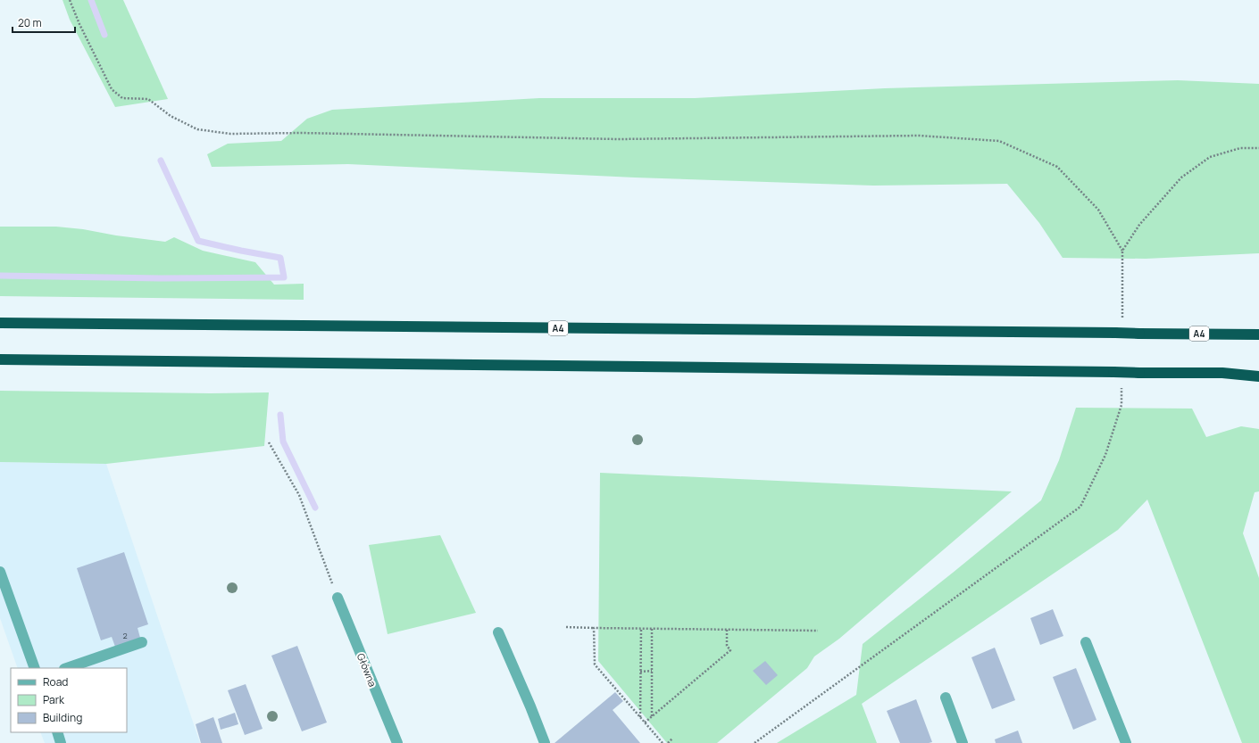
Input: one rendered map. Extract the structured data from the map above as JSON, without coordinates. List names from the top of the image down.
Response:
{
  "streets": {
    "highway": ["A4"],
    "street": ["Główna"]
  },
  "house_numbers": ["2"],
  "legend": ["Road", "Park", "Building"],
  "scale_bar": "20 m"
}
